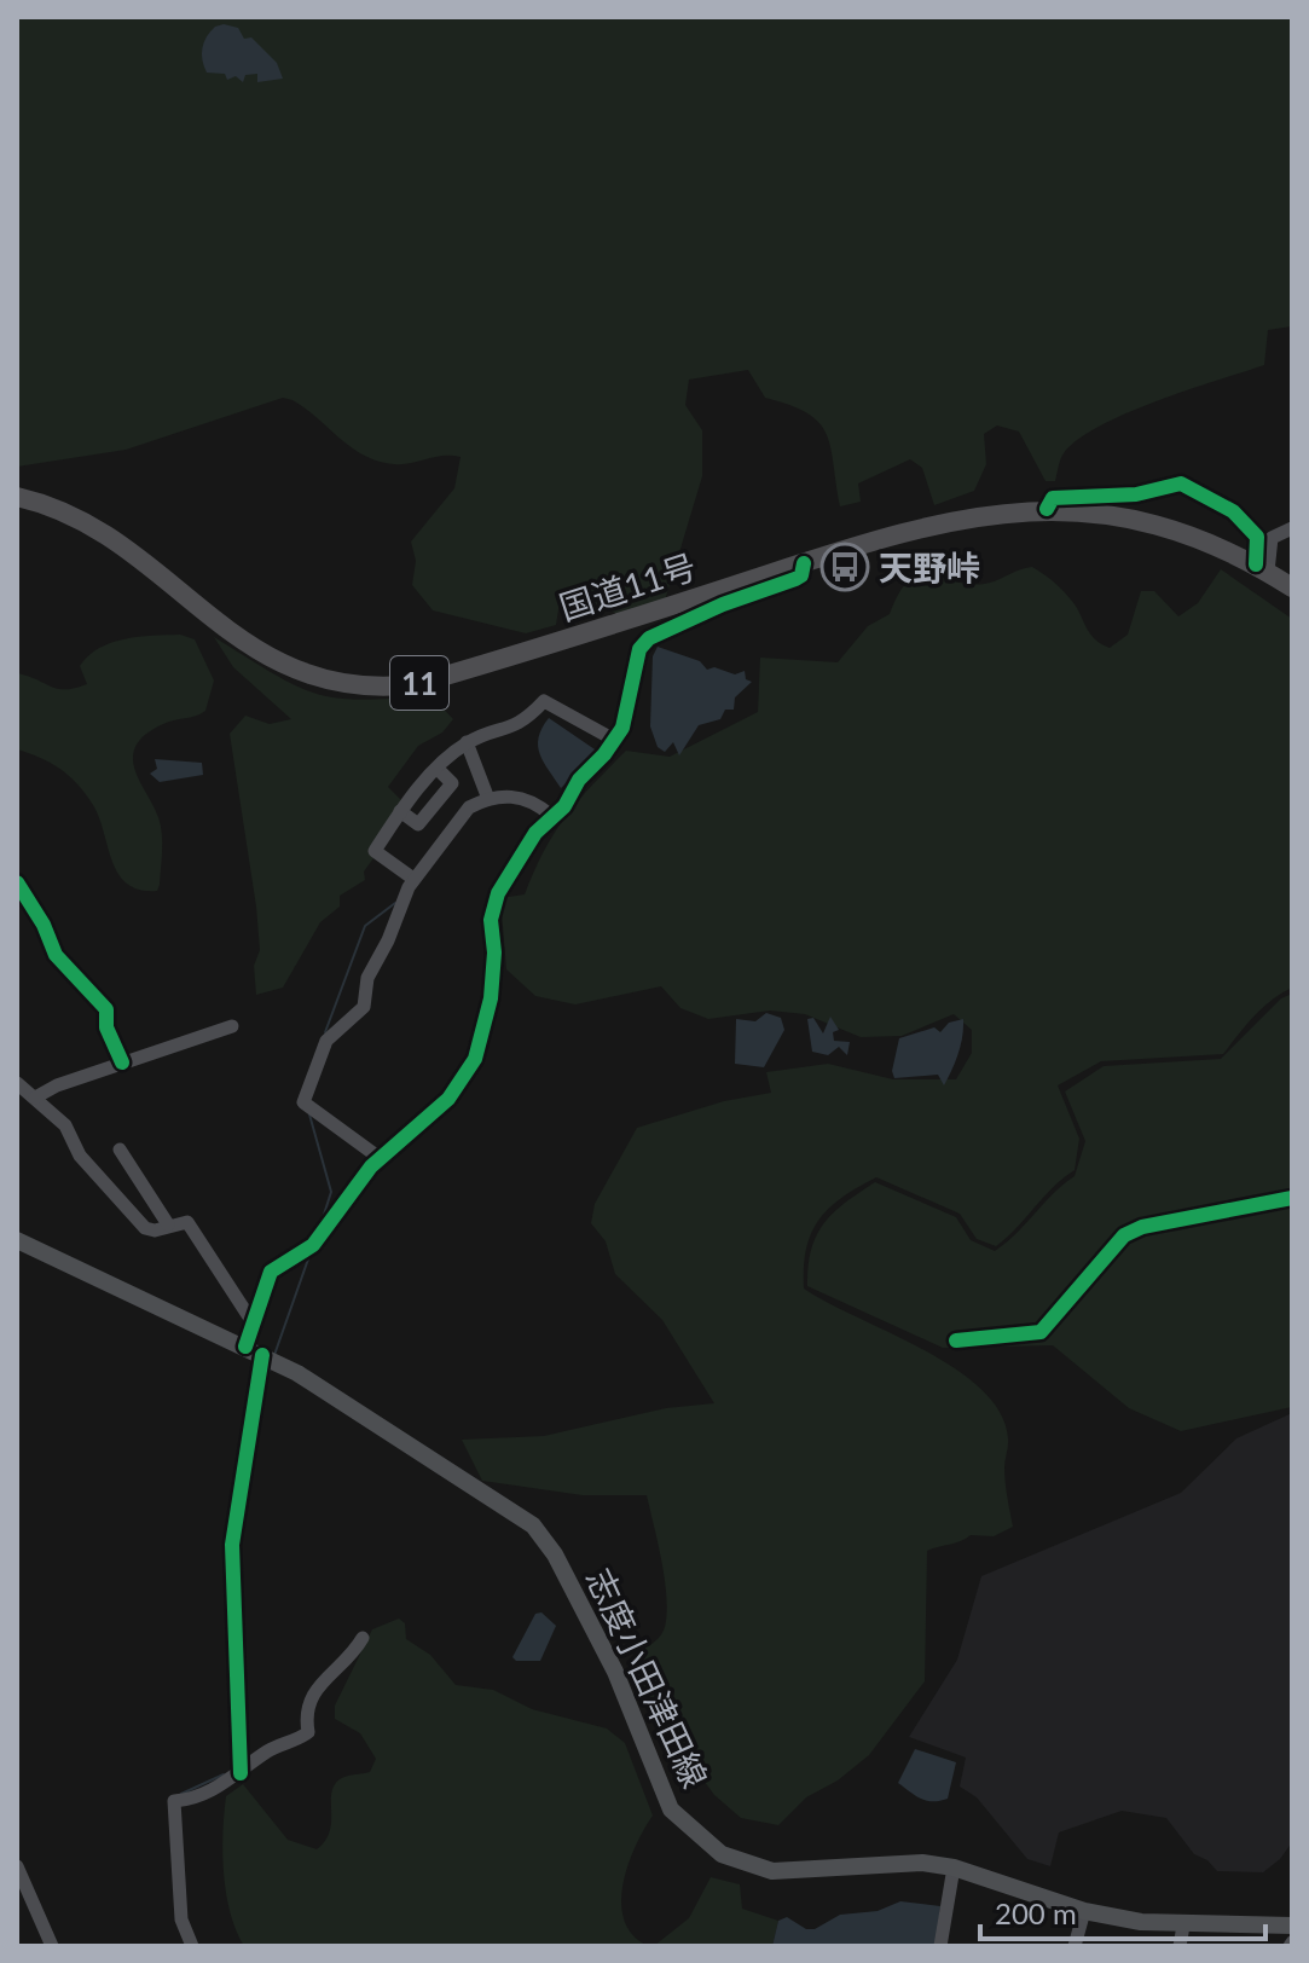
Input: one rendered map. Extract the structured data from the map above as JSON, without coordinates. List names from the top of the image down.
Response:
{
  "streets": {
    "highway": ["国道11号", "11"],
    "main road": ["志度小田津田線"]
  },
  "places": {
    "bus stop": ["天野峠"]
  },
  "scale_bar": "200 m"
}
